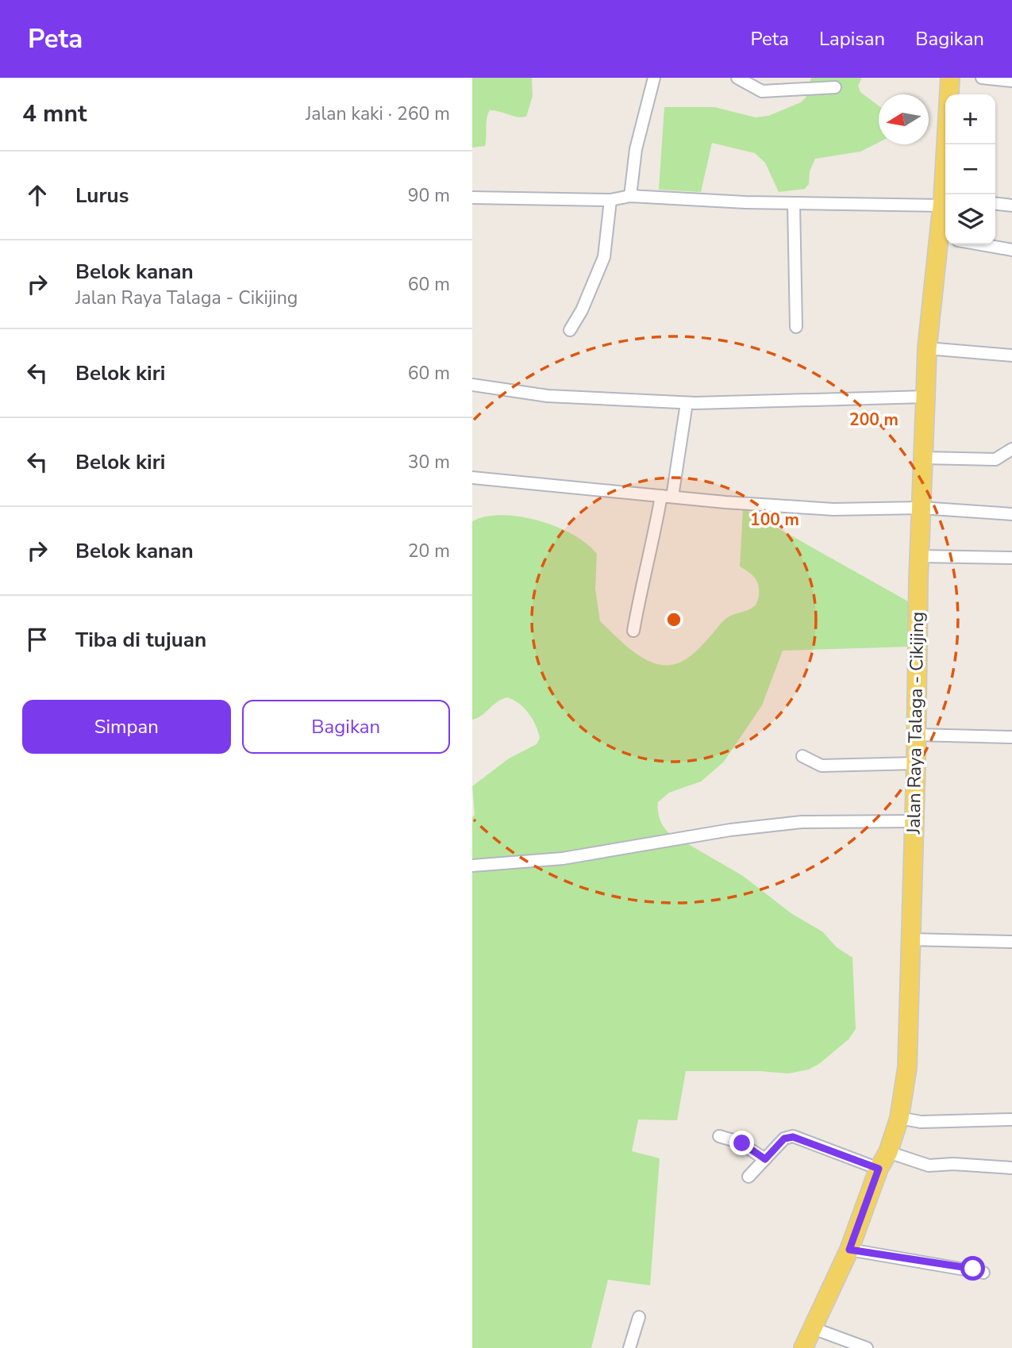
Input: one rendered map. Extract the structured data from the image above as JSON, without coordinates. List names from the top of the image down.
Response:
{
  "streets": {
    "main road": ["Jalan Raya Talaga - Cikijing"]
  },
  "north": "left",
  "page": {
    "header": "Peta",
    "nav": ["Peta", "Lapisan", "Bagikan"],
    "heading": ["4 mnt", "Jalan kaki · 260 m"],
    "map_buttons": ["+", "−"],
    "list": [
      ["Lurus", "90 m"],
      ["Belok kanan", "Jalan Raya Talaga - Cikijing", "60 m"],
      ["Belok kiri", "60 m"],
      ["Belok kiri", "30 m"],
      ["Belok kanan", "20 m"],
      "Tiba di tujuan"
    ],
    "buttons": ["Simpan", "Bagikan"]
  },
  "rings": ["200 m", "100 m"]
}
